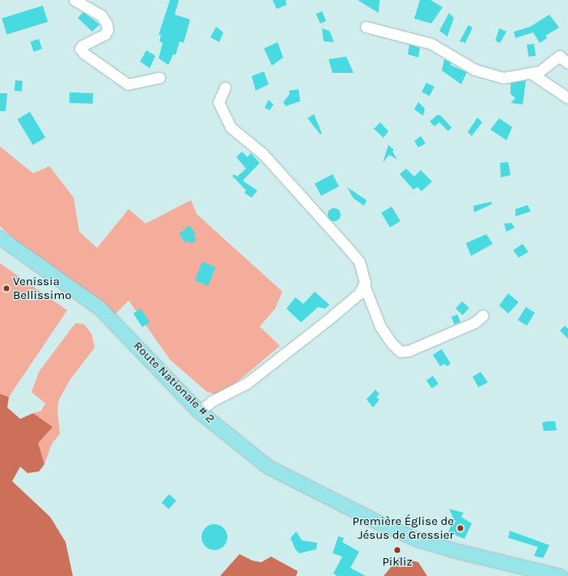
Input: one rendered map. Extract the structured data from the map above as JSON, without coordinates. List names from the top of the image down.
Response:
{
  "streets": {
    "main road": ["Route Nationale # 2"]
  },
  "places": ["Venissia Bellissimo", "Première Église de Jésus de Gressier", "Pikliz"]
}
